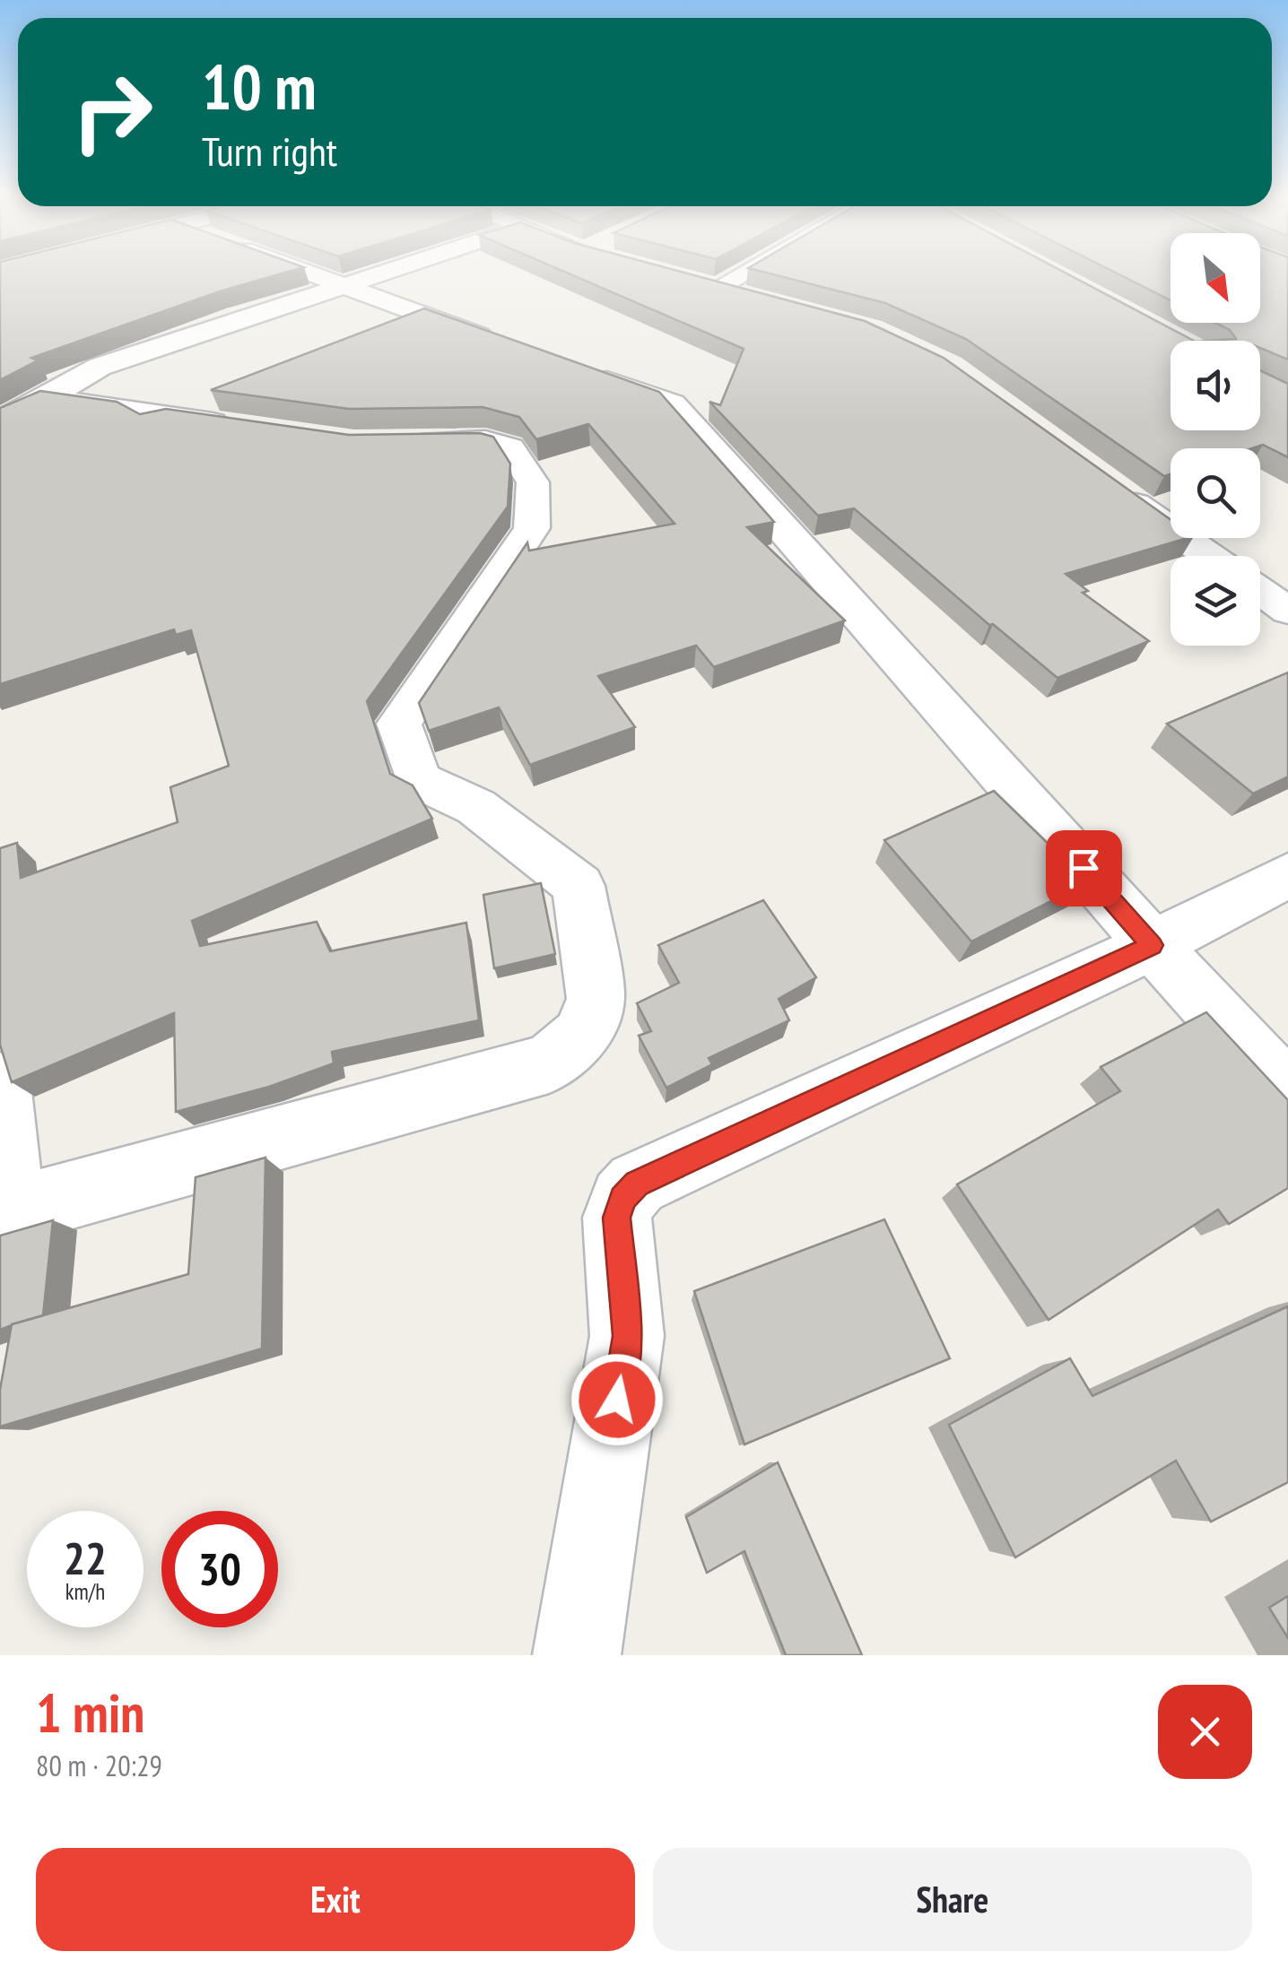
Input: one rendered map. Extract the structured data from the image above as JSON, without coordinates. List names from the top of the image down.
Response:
{
  "north": "bottom right",
  "page": {
    "turn": ["10 m", "Turn right"],
    "speed": "22 km/h",
    "limit": "30",
    "heading": ["1 min", "80 m · 20:29"],
    "buttons": ["Exit", "Share"]
  }
}
